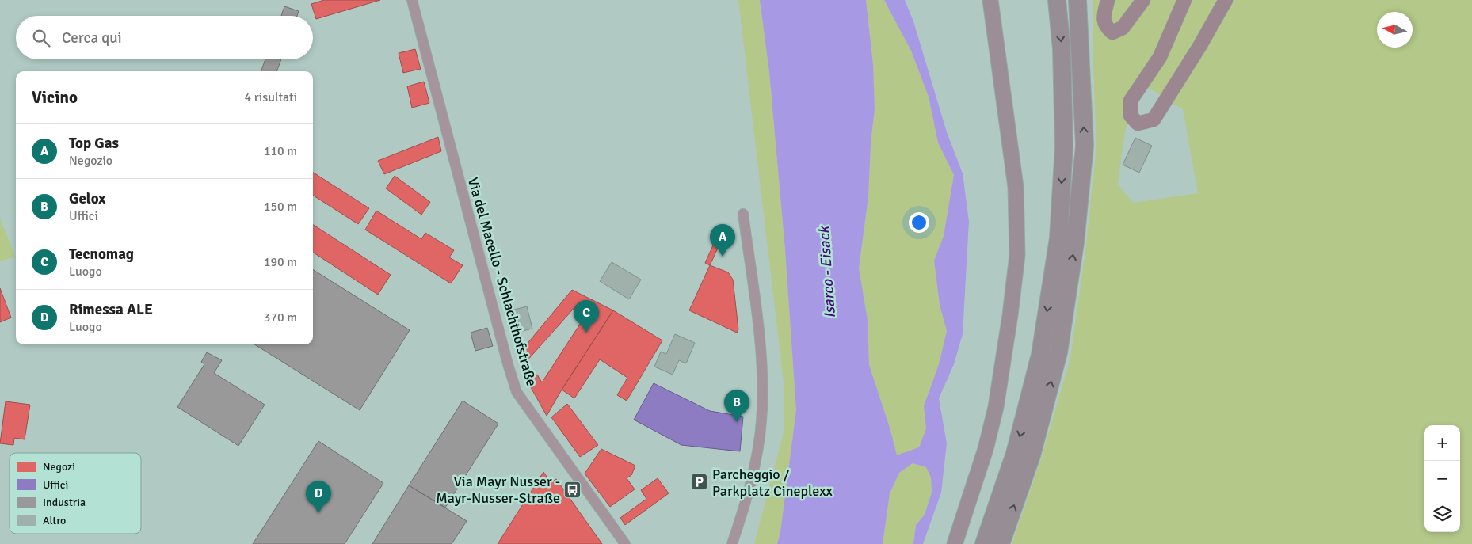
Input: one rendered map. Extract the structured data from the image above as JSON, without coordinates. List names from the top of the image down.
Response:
{
  "streets": {
    "street": ["Via del Macello - Schlachthofstraße"]
  },
  "water": ["Isarco - Eisack"],
  "places": {
    "parking": ["Parcheggio / Parkplatz Cineplexx"],
    "bus stop": ["Via Mayr Nusser - Mayr-Nusser-Straße"]
  },
  "legend": [
    "Negozi",
    "Uffici",
    "Industria",
    "Altro"
  ],
  "north": "left",
  "page": {
    "search": "Cerca qui",
    "heading": ["Vicino", "4 risultati"],
    "list": [
      {
        "mark": "A",
        "name": "Top Gas",
        "note": "Negozio",
        "value": "110 m"
      },
      {
        "mark": "B",
        "name": "Gelox",
        "note": "Uffici",
        "value": "150 m"
      },
      {
        "mark": "C",
        "name": "Tecnomag",
        "note": "Luogo",
        "value": "190 m"
      },
      {
        "mark": "D",
        "name": "Rimessa ALE",
        "note": "Luogo",
        "value": "370 m"
      }
    ],
    "pins": [
      "A",
      "C",
      "B",
      "D"
    ],
    "map_buttons": ["+", "−"]
  }
}
